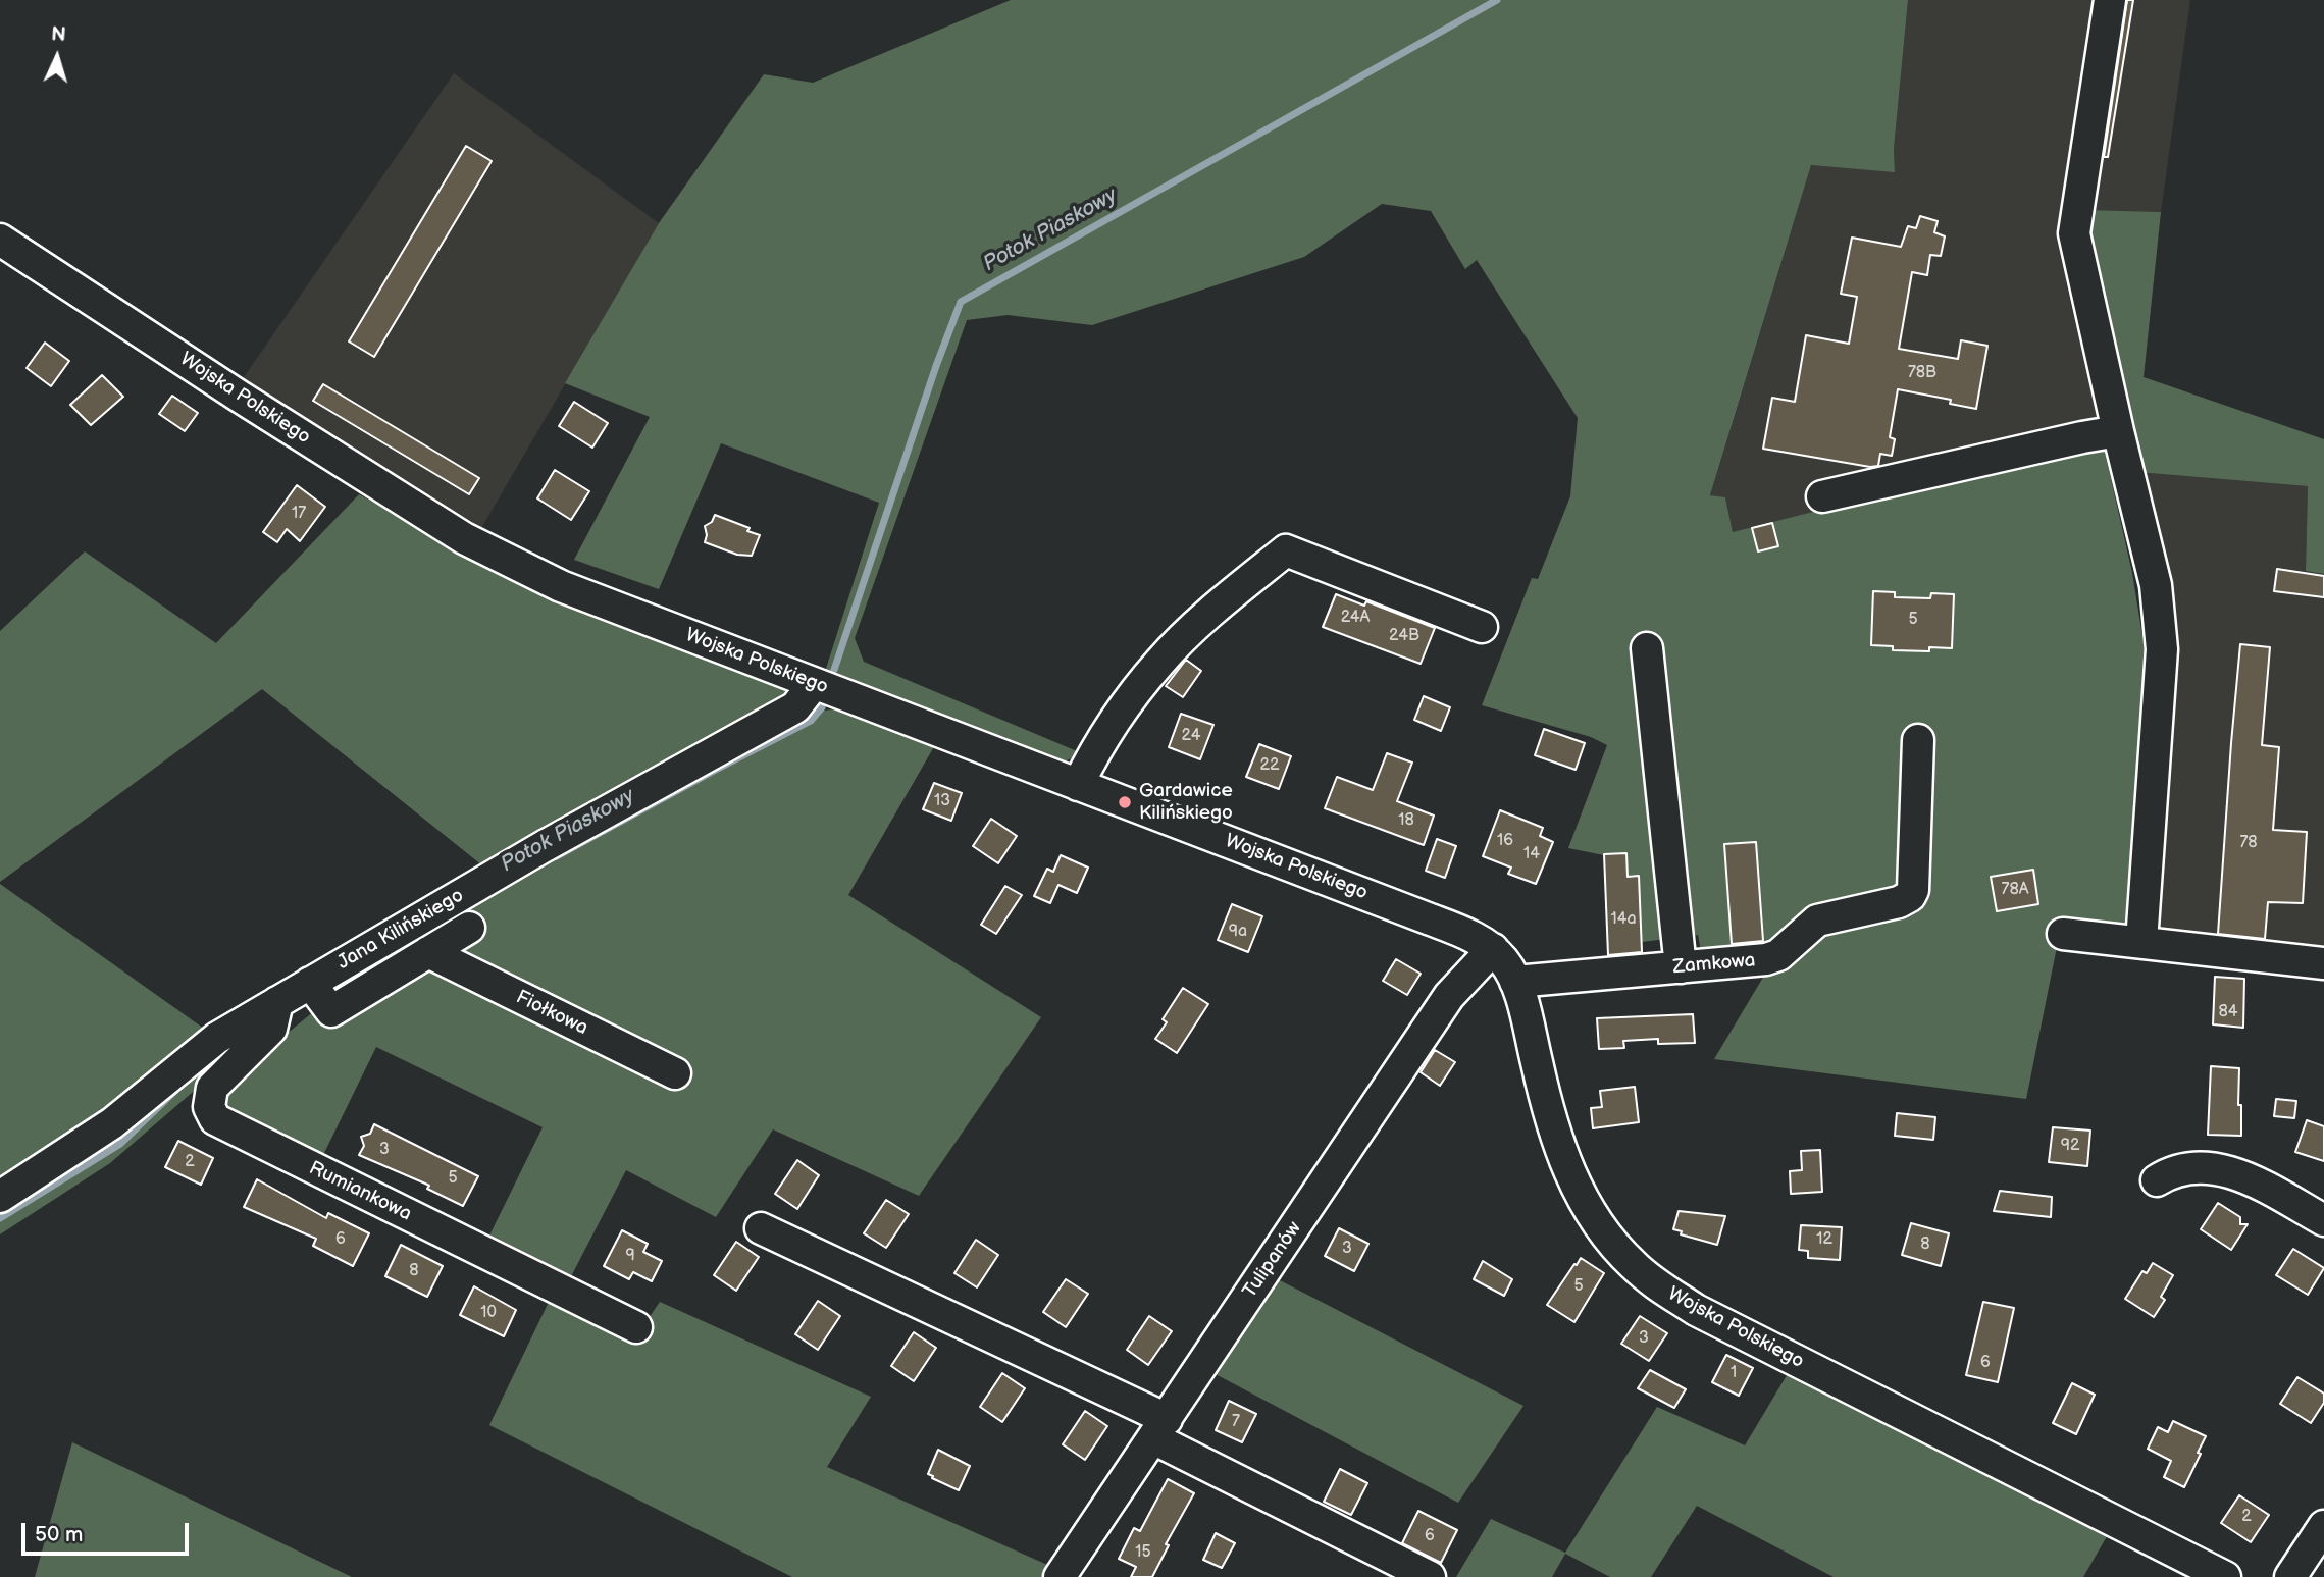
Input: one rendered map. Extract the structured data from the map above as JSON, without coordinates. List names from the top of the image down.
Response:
{
  "streets": {
    "street": [
      "Wojska Polskiego",
      "Jana Kilińskiego",
      "Zamkowa",
      "Fiołkowa",
      "Rumiankowa",
      "Tulipanów"
    ]
  },
  "crossings": [
    ["Wojska Polskiego", "Jana Kilińskiego"],
    ["Wojska Polskiego", "Zamkowa"],
    ["Wojska Polskiego", "Tulipanów"],
    ["Jana Kilińskiego", "Rumiankowa"]
  ],
  "water": ["Potok Piaskowy"],
  "places": ["Gardawice Kilińskiego"],
  "house_numbers": [
    "78B",
    "17",
    "24A",
    "5",
    "24B",
    "24",
    "22",
    "13",
    "18",
    "16",
    "78",
    "14",
    "78A",
    "14a",
    "9a",
    "84",
    "92",
    "3",
    "2",
    "5",
    "6",
    "12",
    "8",
    "3",
    "9",
    "8",
    "5",
    "10",
    "3",
    "6",
    "1",
    "7",
    "2",
    "6",
    "15"
  ],
  "scale_bar": "50 m",
  "north": "top"
}
